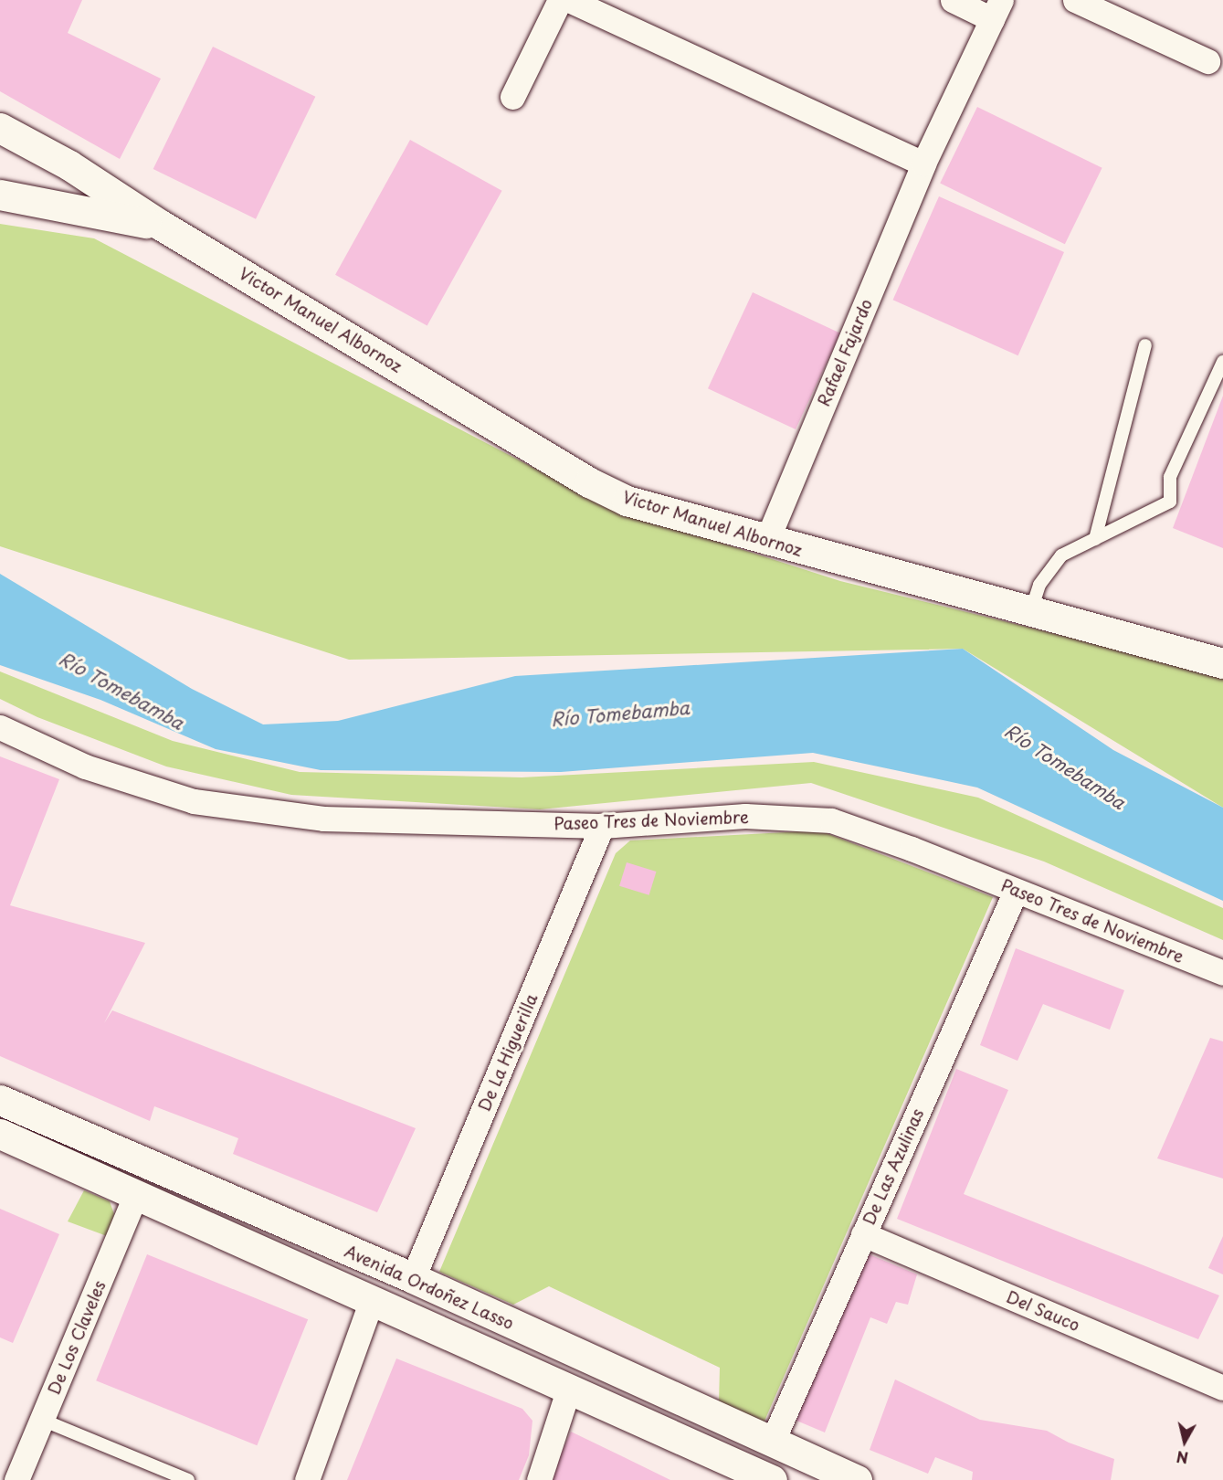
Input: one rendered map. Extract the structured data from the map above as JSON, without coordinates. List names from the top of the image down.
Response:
{
  "streets": {
    "main road": ["Victor Manuel Albornoz", "Avenida Ordoñez Lasso"],
    "street": [
      "Rafael Fajardo",
      "Paseo Tres de Noviembre",
      "De La Higuerilla",
      "De Las Azulinas",
      "Del Sauco",
      "De Los Claveles"
    ]
  },
  "crossings": [
    ["Victor Manuel Albornoz", "Rafael Fajardo"],
    ["Paseo Tres de Noviembre", "De La Higuerilla"],
    ["Paseo Tres de Noviembre", "De Las Azulinas"],
    ["De La Higuerilla", "Avenida Ordoñez Lasso"],
    ["De Las Azulinas", "Avenida Ordoñez Lasso"],
    ["De Las Azulinas", "Del Sauco"],
    ["Avenida Ordoñez Lasso", "De Los Claveles"]
  ],
  "water": ["Río Tomebamba"],
  "north": "bottom"
}
